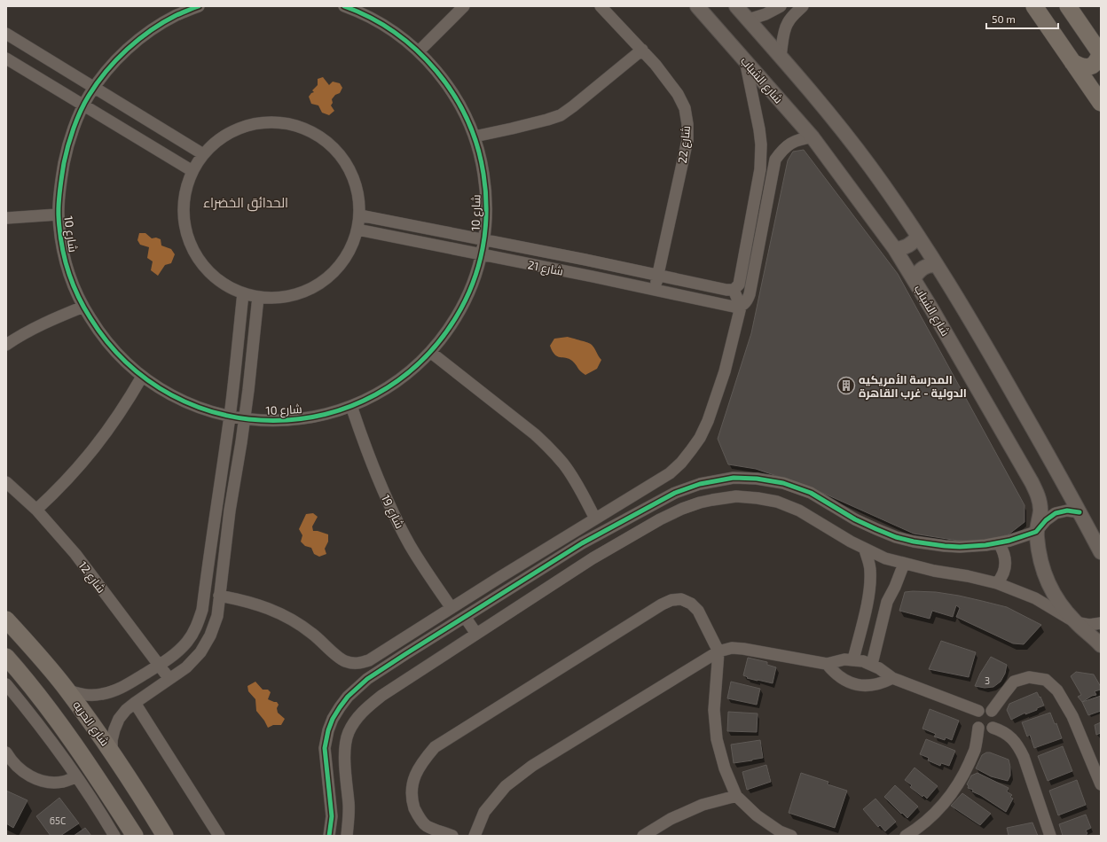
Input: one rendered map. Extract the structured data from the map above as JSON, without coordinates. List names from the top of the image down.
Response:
{
  "streets": {
    "main road": ["شارع الحريه"],
    "street": [
      "شارع الشباب",
      "شارع 22",
      "شارع 10",
      "شارع 21",
      "شارع 19",
      "شارع 12"
    ]
  },
  "crossings": [
    ["شارع 22", "شارع 21"],
    ["شارع 10", "شارع 21"],
    ["شارع 10", "شارع 19"]
  ],
  "districts": ["الحدائق الخضراء"],
  "places": {
    "building": ["المدرسة الأمريكيه الدولية - غرب القاهرة"]
  },
  "house_numbers": ["3", "65C"],
  "scale_bar": "50 m"
}
